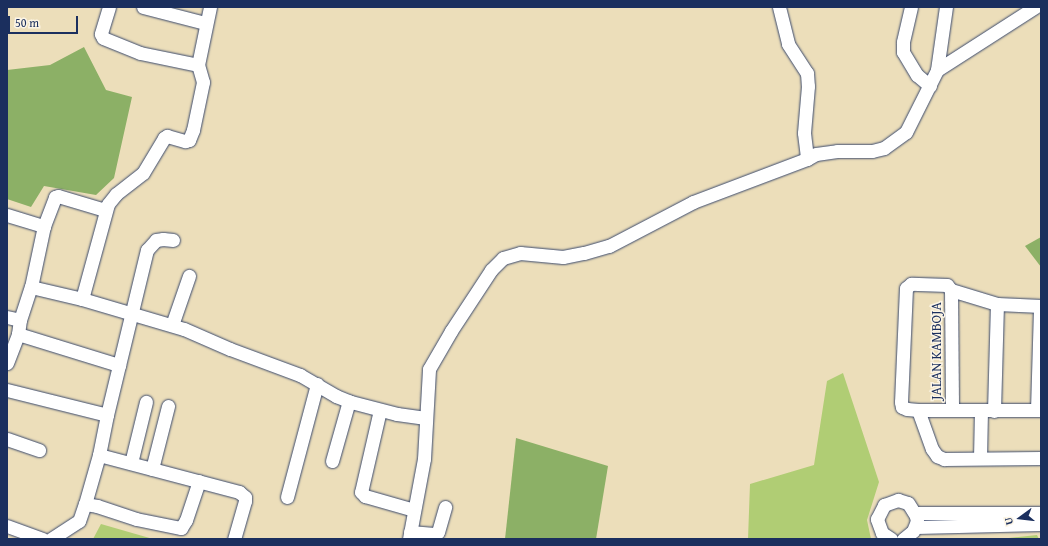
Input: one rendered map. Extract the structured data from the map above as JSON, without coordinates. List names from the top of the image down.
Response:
{
  "streets": {
    "street": ["JALAN KAMBOJA"]
  },
  "scale_bar": "50 m",
  "north": "left"
}
